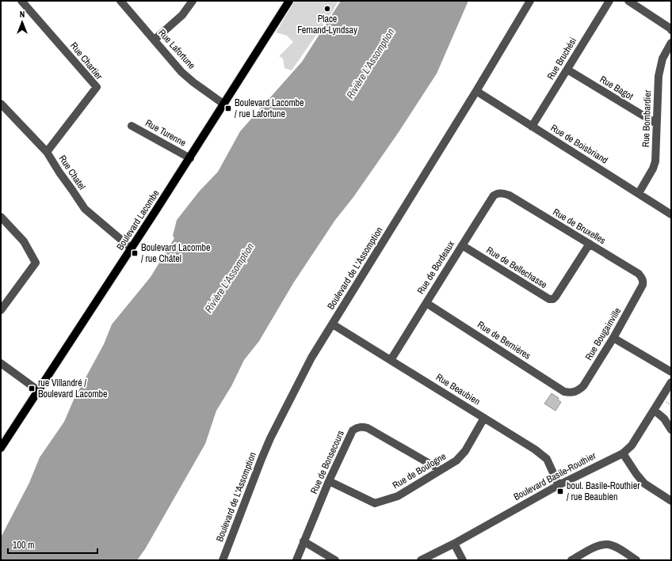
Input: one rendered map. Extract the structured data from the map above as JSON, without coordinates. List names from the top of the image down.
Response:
{
  "streets": {
    "main road": ["Boulevard Lacombe"],
    "street": [
      "Rue Lafortune",
      "Rue Bruchési",
      "Rue Chartier",
      "Rue Bagot",
      "Rue Bombardier",
      "Rue Turenne",
      "Rue de Boisbriand",
      "Rue Chatel",
      "Rue de Bruxelles",
      "Rue de Bordeaux",
      "Rue de Bellechasse",
      "Boulevard de L'Assomption",
      "Rue Bougainville",
      "Rue de Bernières",
      "Rue Beaubien",
      "Rue de Bonsecours",
      "Rue de Boulogne",
      "Boulevard Basile-Routhier"
    ]
  },
  "crossings": [
    ["Rue Lafortune", "Boulevard Lacombe"],
    ["Rue Bruchési", "Rue Bagot"],
    ["Rue Bruchési", "Rue de Boisbriand"],
    ["Rue Chartier", "Rue Chatel"],
    ["Rue Bagot", "Rue Bombardier"],
    ["Rue Bombardier", "Rue de Boisbriand"],
    ["Rue Turenne", "Boulevard Lacombe"],
    ["Rue de Boisbriand", "Boulevard de L'Assomption"],
    ["Rue Chatel", "Boulevard Lacombe"],
    ["Rue de Bruxelles", "Rue de Bordeaux"],
    ["Rue de Bruxelles", "Rue de Bellechasse"],
    ["Rue de Bruxelles", "Rue Bougainville"],
    ["Rue de Bordeaux", "Rue de Bellechasse"],
    ["Rue de Bordeaux", "Rue de Bernières"],
    ["Rue de Bordeaux", "Rue Beaubien"],
    ["Boulevard de L'Assomption", "Rue Beaubien"],
    ["Rue Bougainville", "Rue de Bernières"],
    ["Rue Beaubien", "Rue de Boulogne"],
    ["Rue Beaubien", "Boulevard Basile-Routhier"],
    ["Rue de Bonsecours", "Rue de Boulogne"]
  ],
  "water": ["Rivière L'Assomption"],
  "places": {
    "other": ["Place Fernand-Lyndsay"],
    "transit": [
      "Boulevard Lacombe / rue Lafortune",
      "Boulevard Lacombe / rue Châtel",
      "rue Villandré / Boulevard Lacombe",
      "boul. Basile-Routhier / rue Beaubien"
    ]
  },
  "scale_bar": "100 m",
  "north": "top"
}
